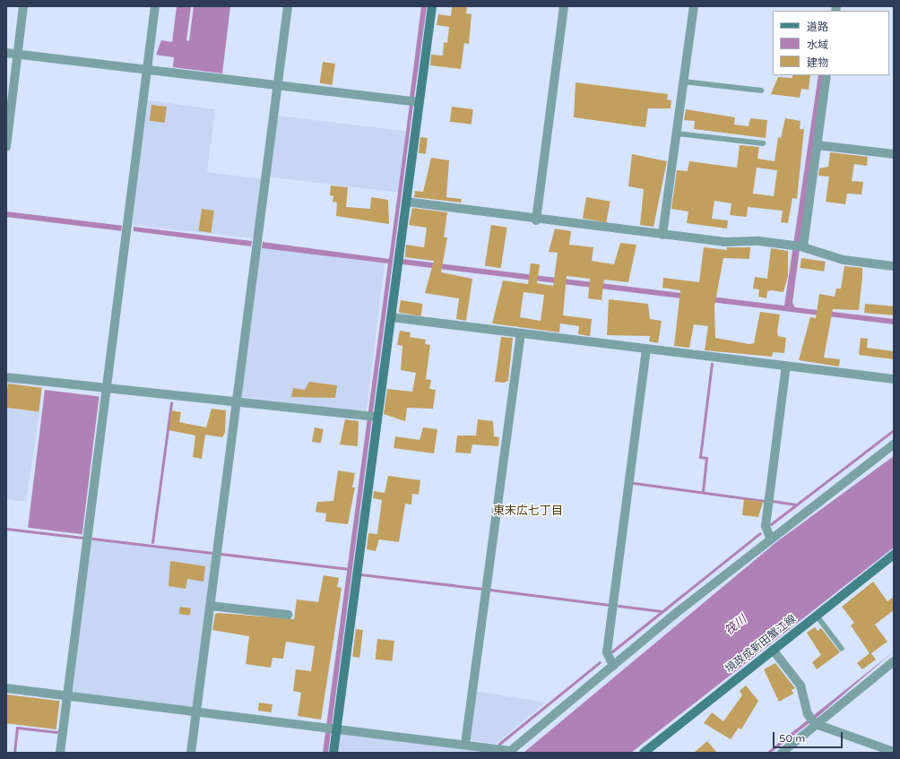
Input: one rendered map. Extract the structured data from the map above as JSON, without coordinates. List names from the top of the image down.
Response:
{
  "streets": {
    "street": ["境政成新田蟹江線"]
  },
  "districts": ["東末広七丁目"],
  "water": ["筏川"],
  "legend": ["道路", "水域", "建物"],
  "scale_bar": "50 m"
}
